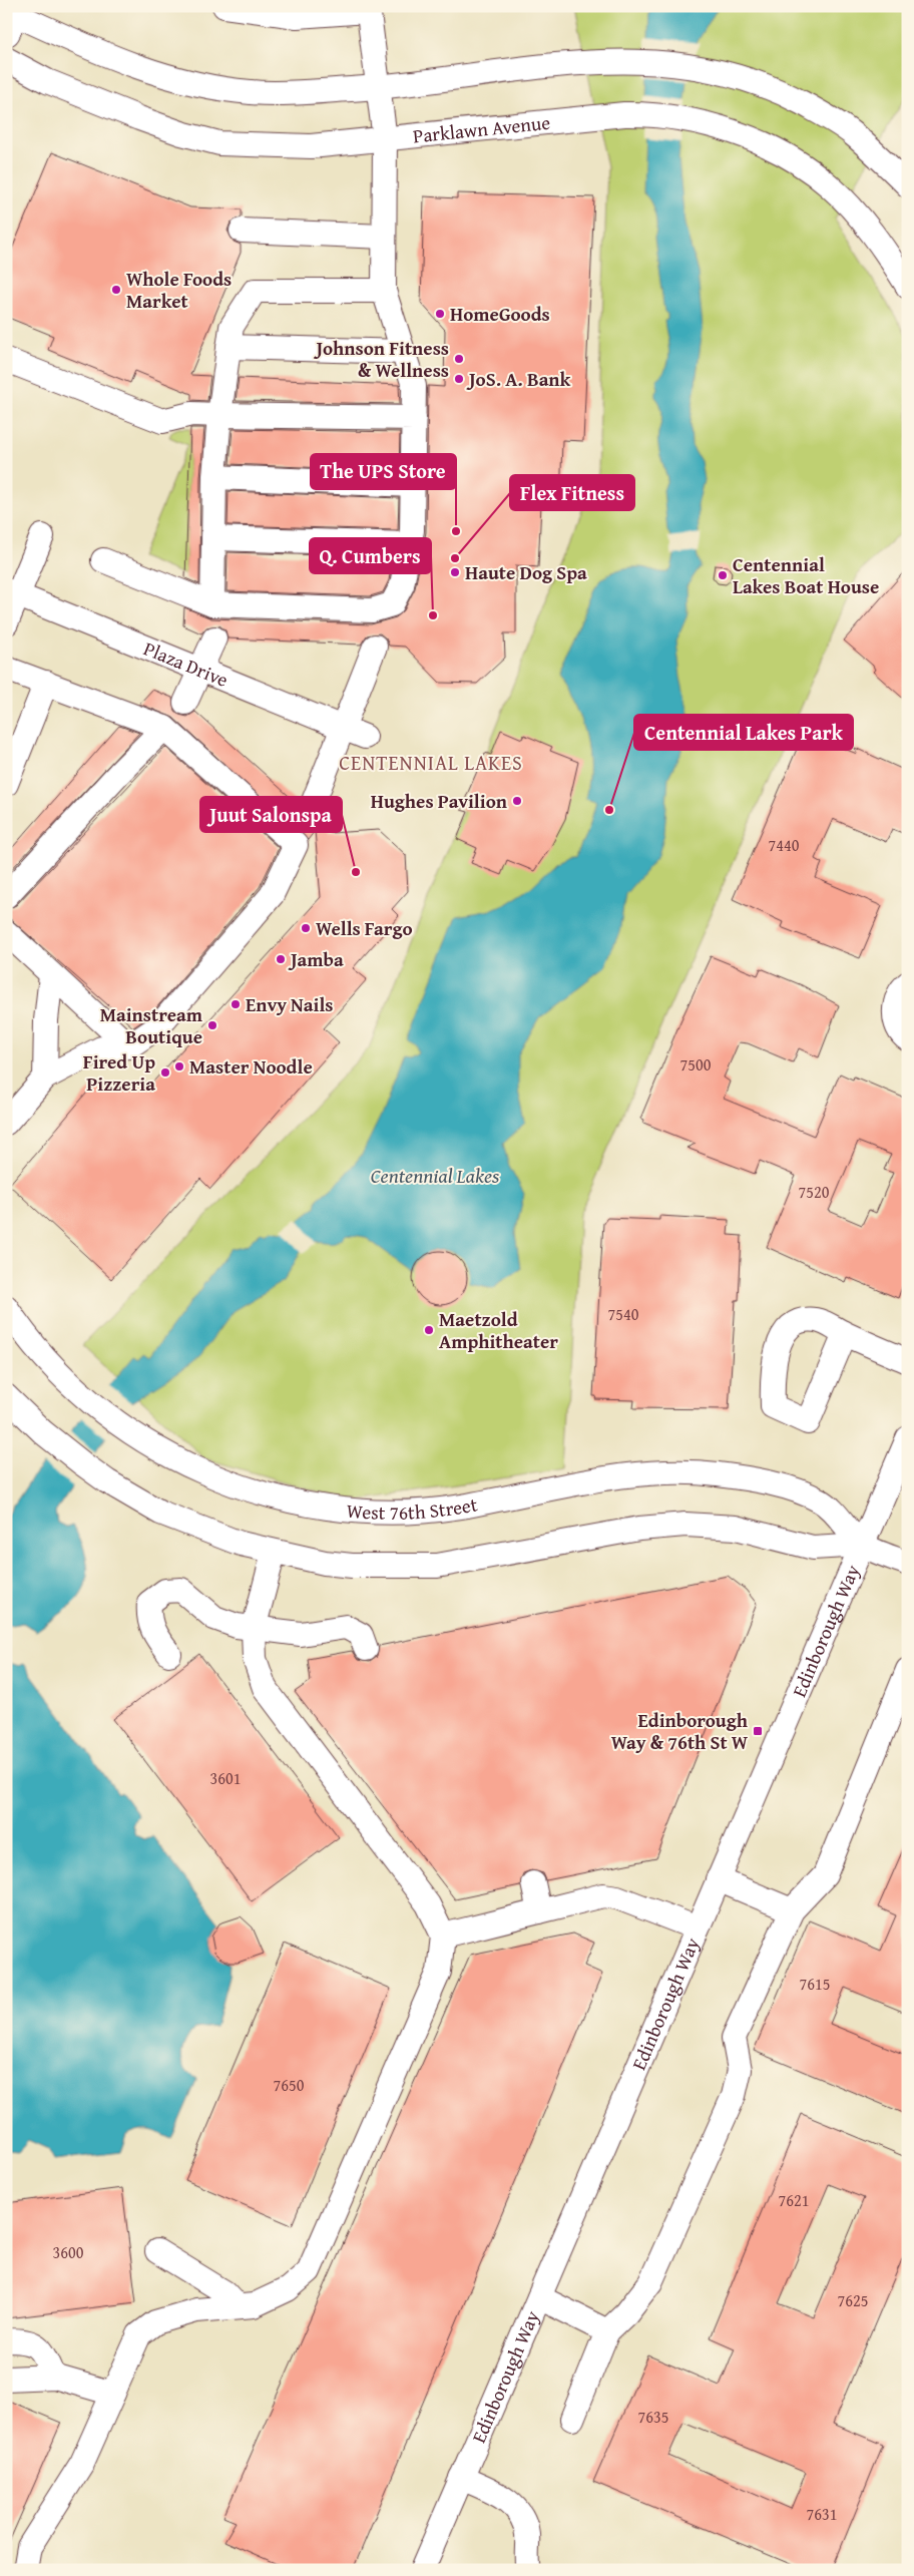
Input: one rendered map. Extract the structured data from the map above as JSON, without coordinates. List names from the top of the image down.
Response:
{
  "streets": {
    "street": [
      "Parklawn Avenue",
      "Plaza Drive",
      "West 76th Street",
      "Edinborough Way"
    ]
  },
  "crossings": [
    ["West 76th Street", "Edinborough Way"]
  ],
  "districts": ["CENTENNIAL LAKES"],
  "water": ["Centennial Lakes"],
  "places": {
    "other": [
      "Whole Foods Market",
      "HomeGoods",
      "Johnson Fitness & Wellness",
      "JoS. A. Bank",
      "The UPS Store",
      "Flex Fitness",
      "Haute Dog Spa",
      "Centennial Lakes Boat House",
      "Q. Cumbers",
      "Hughes Pavilion",
      "Centennial Lakes Park",
      "Juut Salonspa",
      "Wells Fargo",
      "Jamba",
      "Envy Nails",
      "Mainstream Boutique",
      "Master Noodle",
      "Fired Up Pizzeria",
      "Maetzold Amphitheater"
    ],
    "transit": ["Edinborough Way & 76th St W"]
  },
  "house_numbers": [
    "7440",
    "7500",
    "7520",
    "7540",
    "3601",
    "7615",
    "7650",
    "7621",
    "3600",
    "7625",
    "7635",
    "7631"
  ]
}
